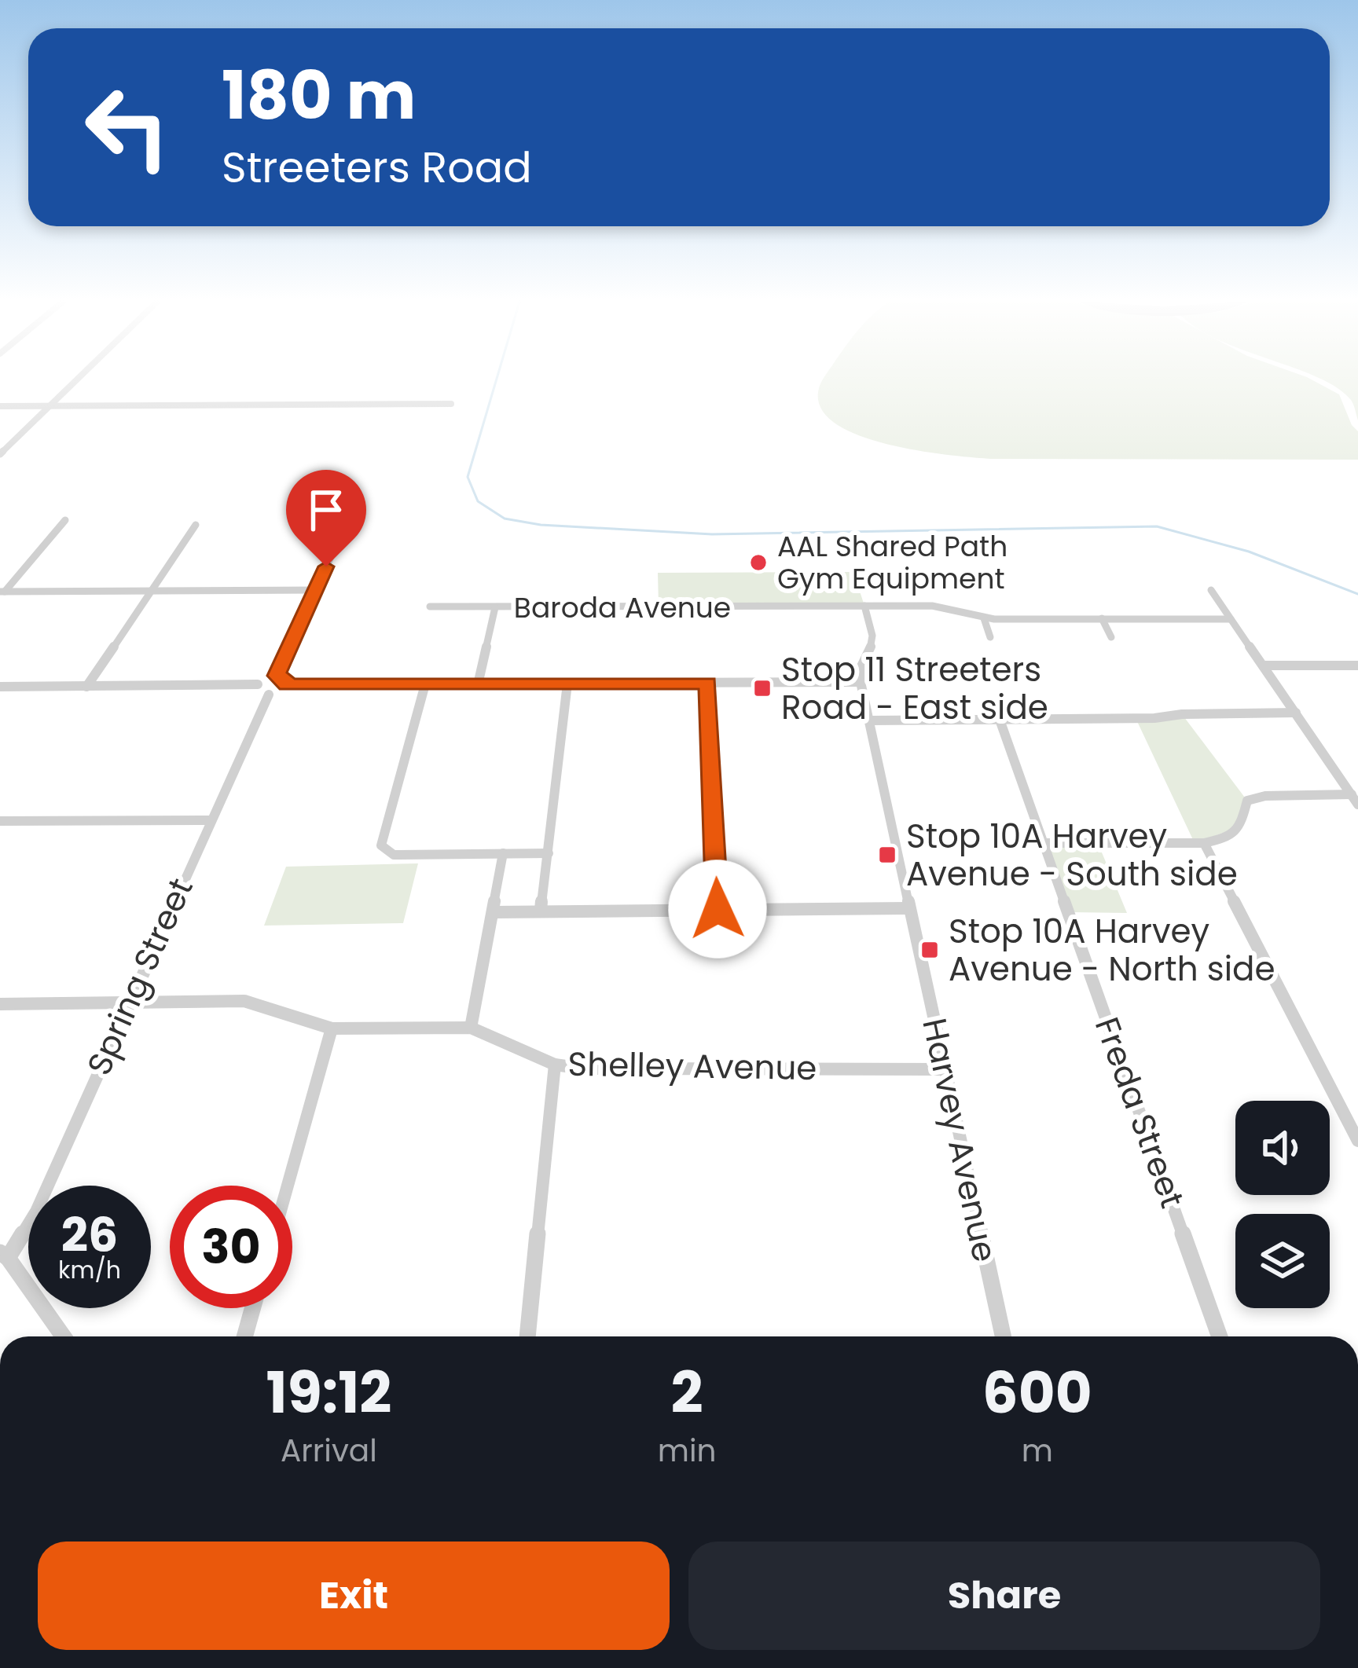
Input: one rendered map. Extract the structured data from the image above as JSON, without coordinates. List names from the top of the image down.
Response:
{
  "streets": {
    "street": [
      "Baroda Avenue",
      "Spring Street",
      "Shelley Avenue",
      "Freda Street",
      "Harvey Avenue"
    ]
  },
  "crossings": [
    ["Baroda Avenue", "Harvey Avenue"],
    ["Spring Street", "Shelley Avenue"],
    ["Shelley Avenue", "Harvey Avenue"]
  ],
  "places": {
    "other": ["AAL Shared Path Gym Equipment"],
    "transit": ["Stop 11 Streeters Road - East side", "Stop 10A Harvey Avenue - South side", "Stop 10A Harvey Avenue - North side"]
  },
  "page": {
    "turn": ["180 m", "Streeters Road"],
    "speed": "26 km/h",
    "limit": "30",
    "eta": [
      "19:12",
      "Arrival",
      "2",
      "min",
      "600",
      "m"
    ],
    "buttons": ["Exit", "Share"]
  }
}
